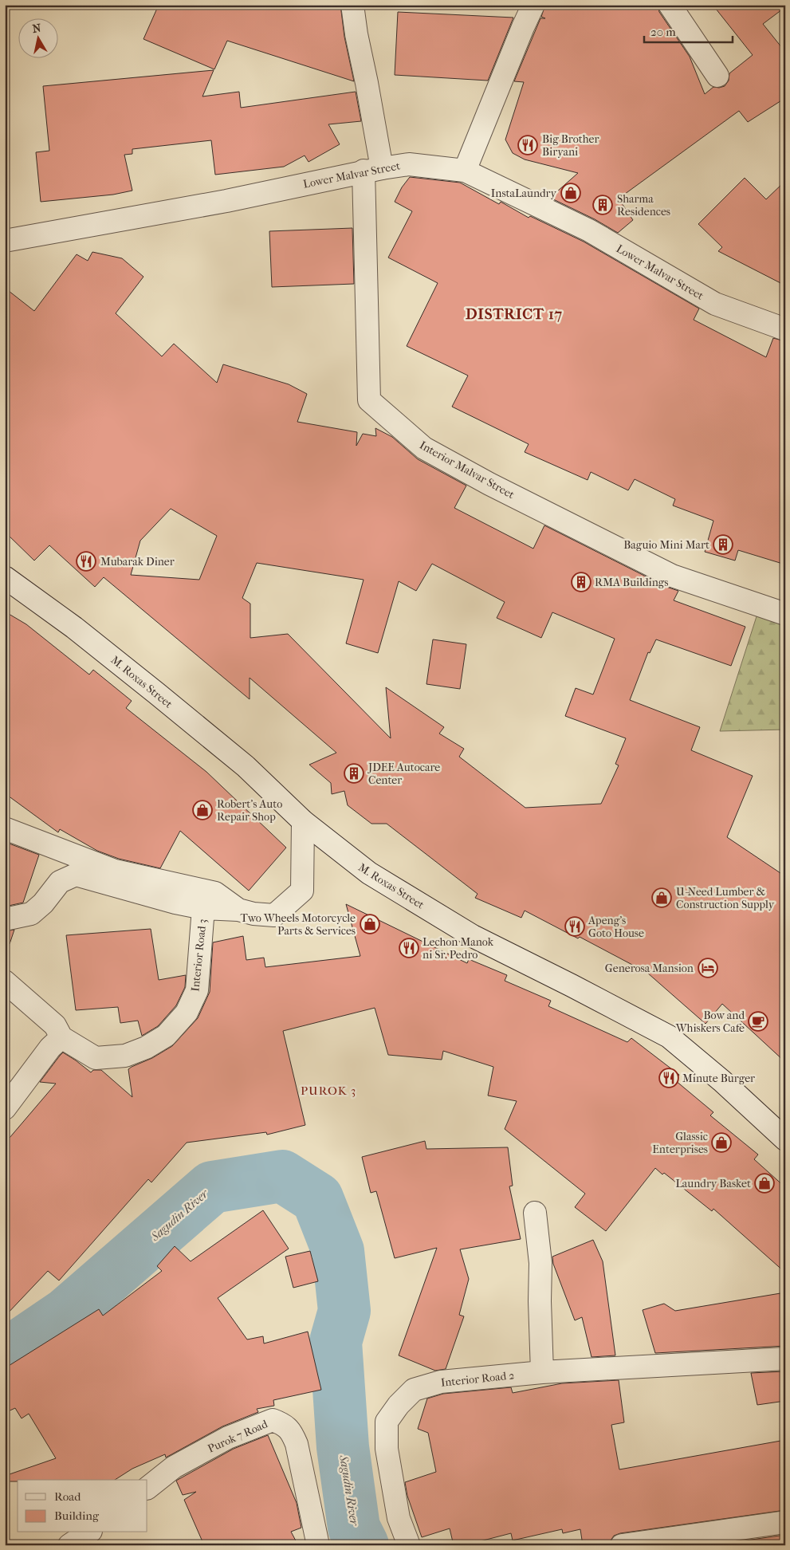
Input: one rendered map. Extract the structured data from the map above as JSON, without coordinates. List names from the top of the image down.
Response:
{
  "streets": {
    "street": [
      "Lower Malvar Street",
      "Interior Malvar Street",
      "M. Roxas Street",
      "Interior Road 3",
      "Interior Road 2",
      "Purok 7 Road"
    ]
  },
  "crossings": [
    ["Lower Malvar Street", "Interior Malvar Street"],
    ["M. Roxas Street", "Interior Road 3"]
  ],
  "districts": ["DISTRICT 17", "PUROK 3"],
  "water": ["Sagudin River"],
  "places": {
    "restaurant": [
      "Big Brother Biryani",
      "Mubarak Diner",
      "Apeng's Goto House",
      "Lechon Manok ni Sr. Pedro",
      "Minute Burger"
    ],
    "shop": [
      "InstaLaundry",
      "Robert's Auto Repair Shop",
      "U-Need Lumber & Construction Supply",
      "Two Wheels Motorcycle Parts & Services",
      "Glassic Enterprises",
      "Laundry Basket"
    ],
    "building": [
      "Sharma Residences",
      "Baguio Mini Mart",
      "RMA Buildings",
      "JDEE Autocare Center"
    ],
    "hotel": ["Generosa Mansion"],
    "cafe": ["Bow and Whiskers Cafe"]
  },
  "legend": ["Road", "Building"],
  "scale_bar": "20 m",
  "north": "top"
}
